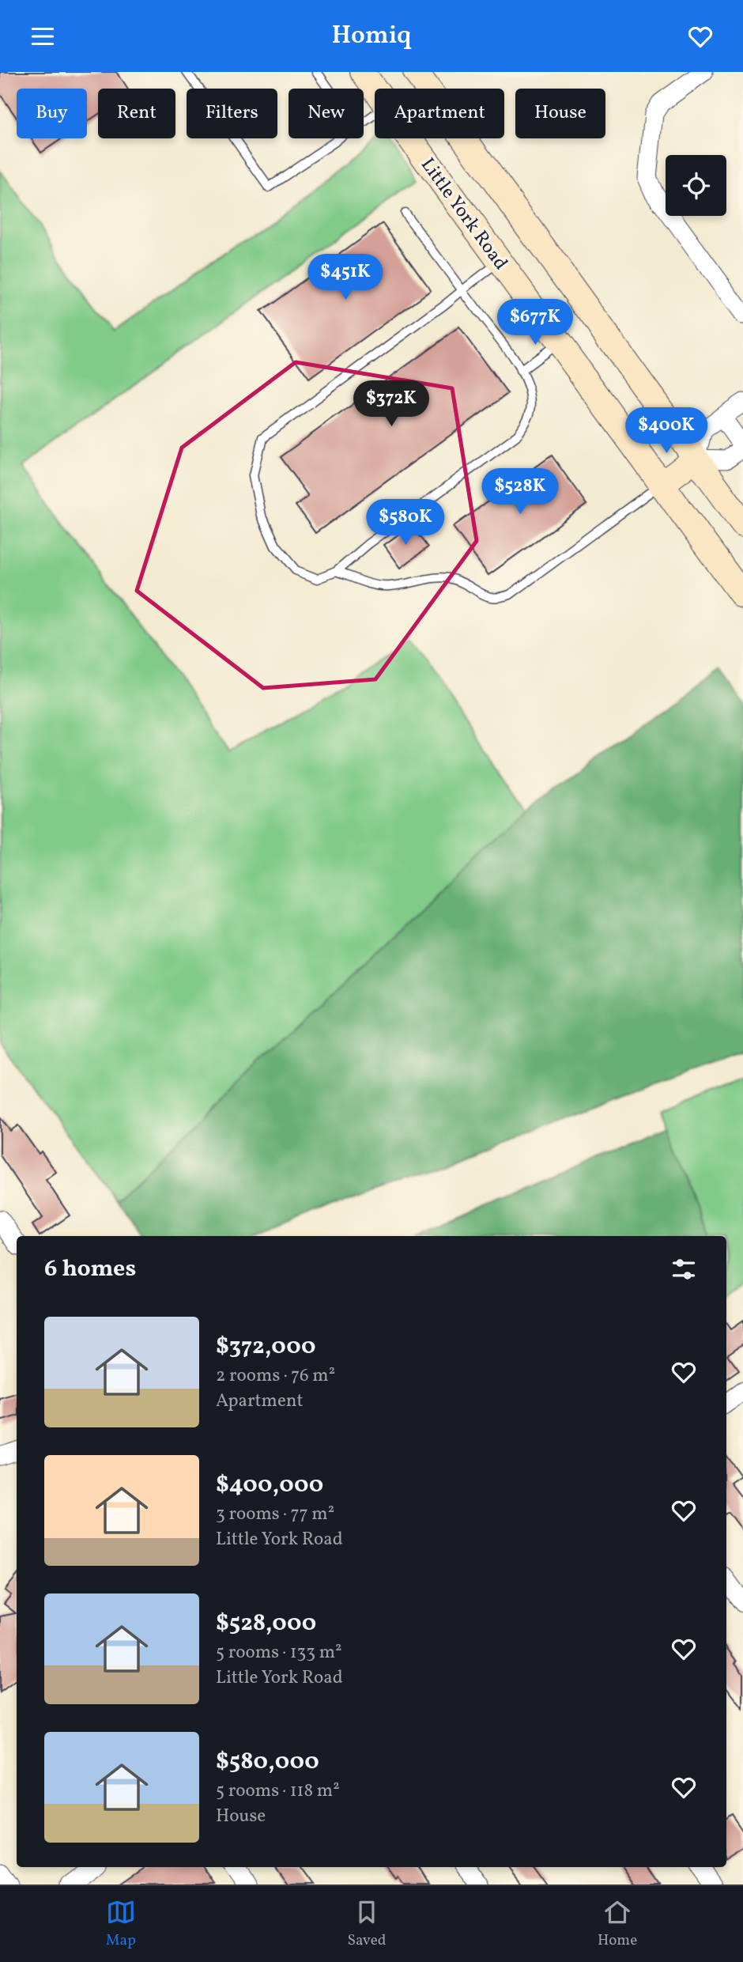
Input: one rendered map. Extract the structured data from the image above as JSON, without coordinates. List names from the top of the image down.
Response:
{
  "streets": {
    "main road": ["Little York Road"]
  },
  "page": {
    "header": "Homiq",
    "chip": [
      "Buy",
      "Rent",
      "Filters",
      "New",
      "Apartment",
      "House"
    ],
    "price": [
      "$451K",
      "$677K",
      "$372K",
      "$400K",
      "$528K",
      "$580K"
    ],
    "heading": "6 homes",
    "list": [
      {
        "name": "$372,000",
        "note": "2 rooms · 76 m² · Apartment"
      },
      {
        "name": "$400,000",
        "note": "3 rooms · 77 m² · Little York Road"
      },
      {
        "name": "$528,000",
        "note": "5 rooms · 133 m² · Little York Road"
      },
      {
        "name": "$580,000",
        "note": "5 rooms · 118 m² · House"
      }
    ],
    "tabs": ["Map", "Saved", "Home"]
  }
}
